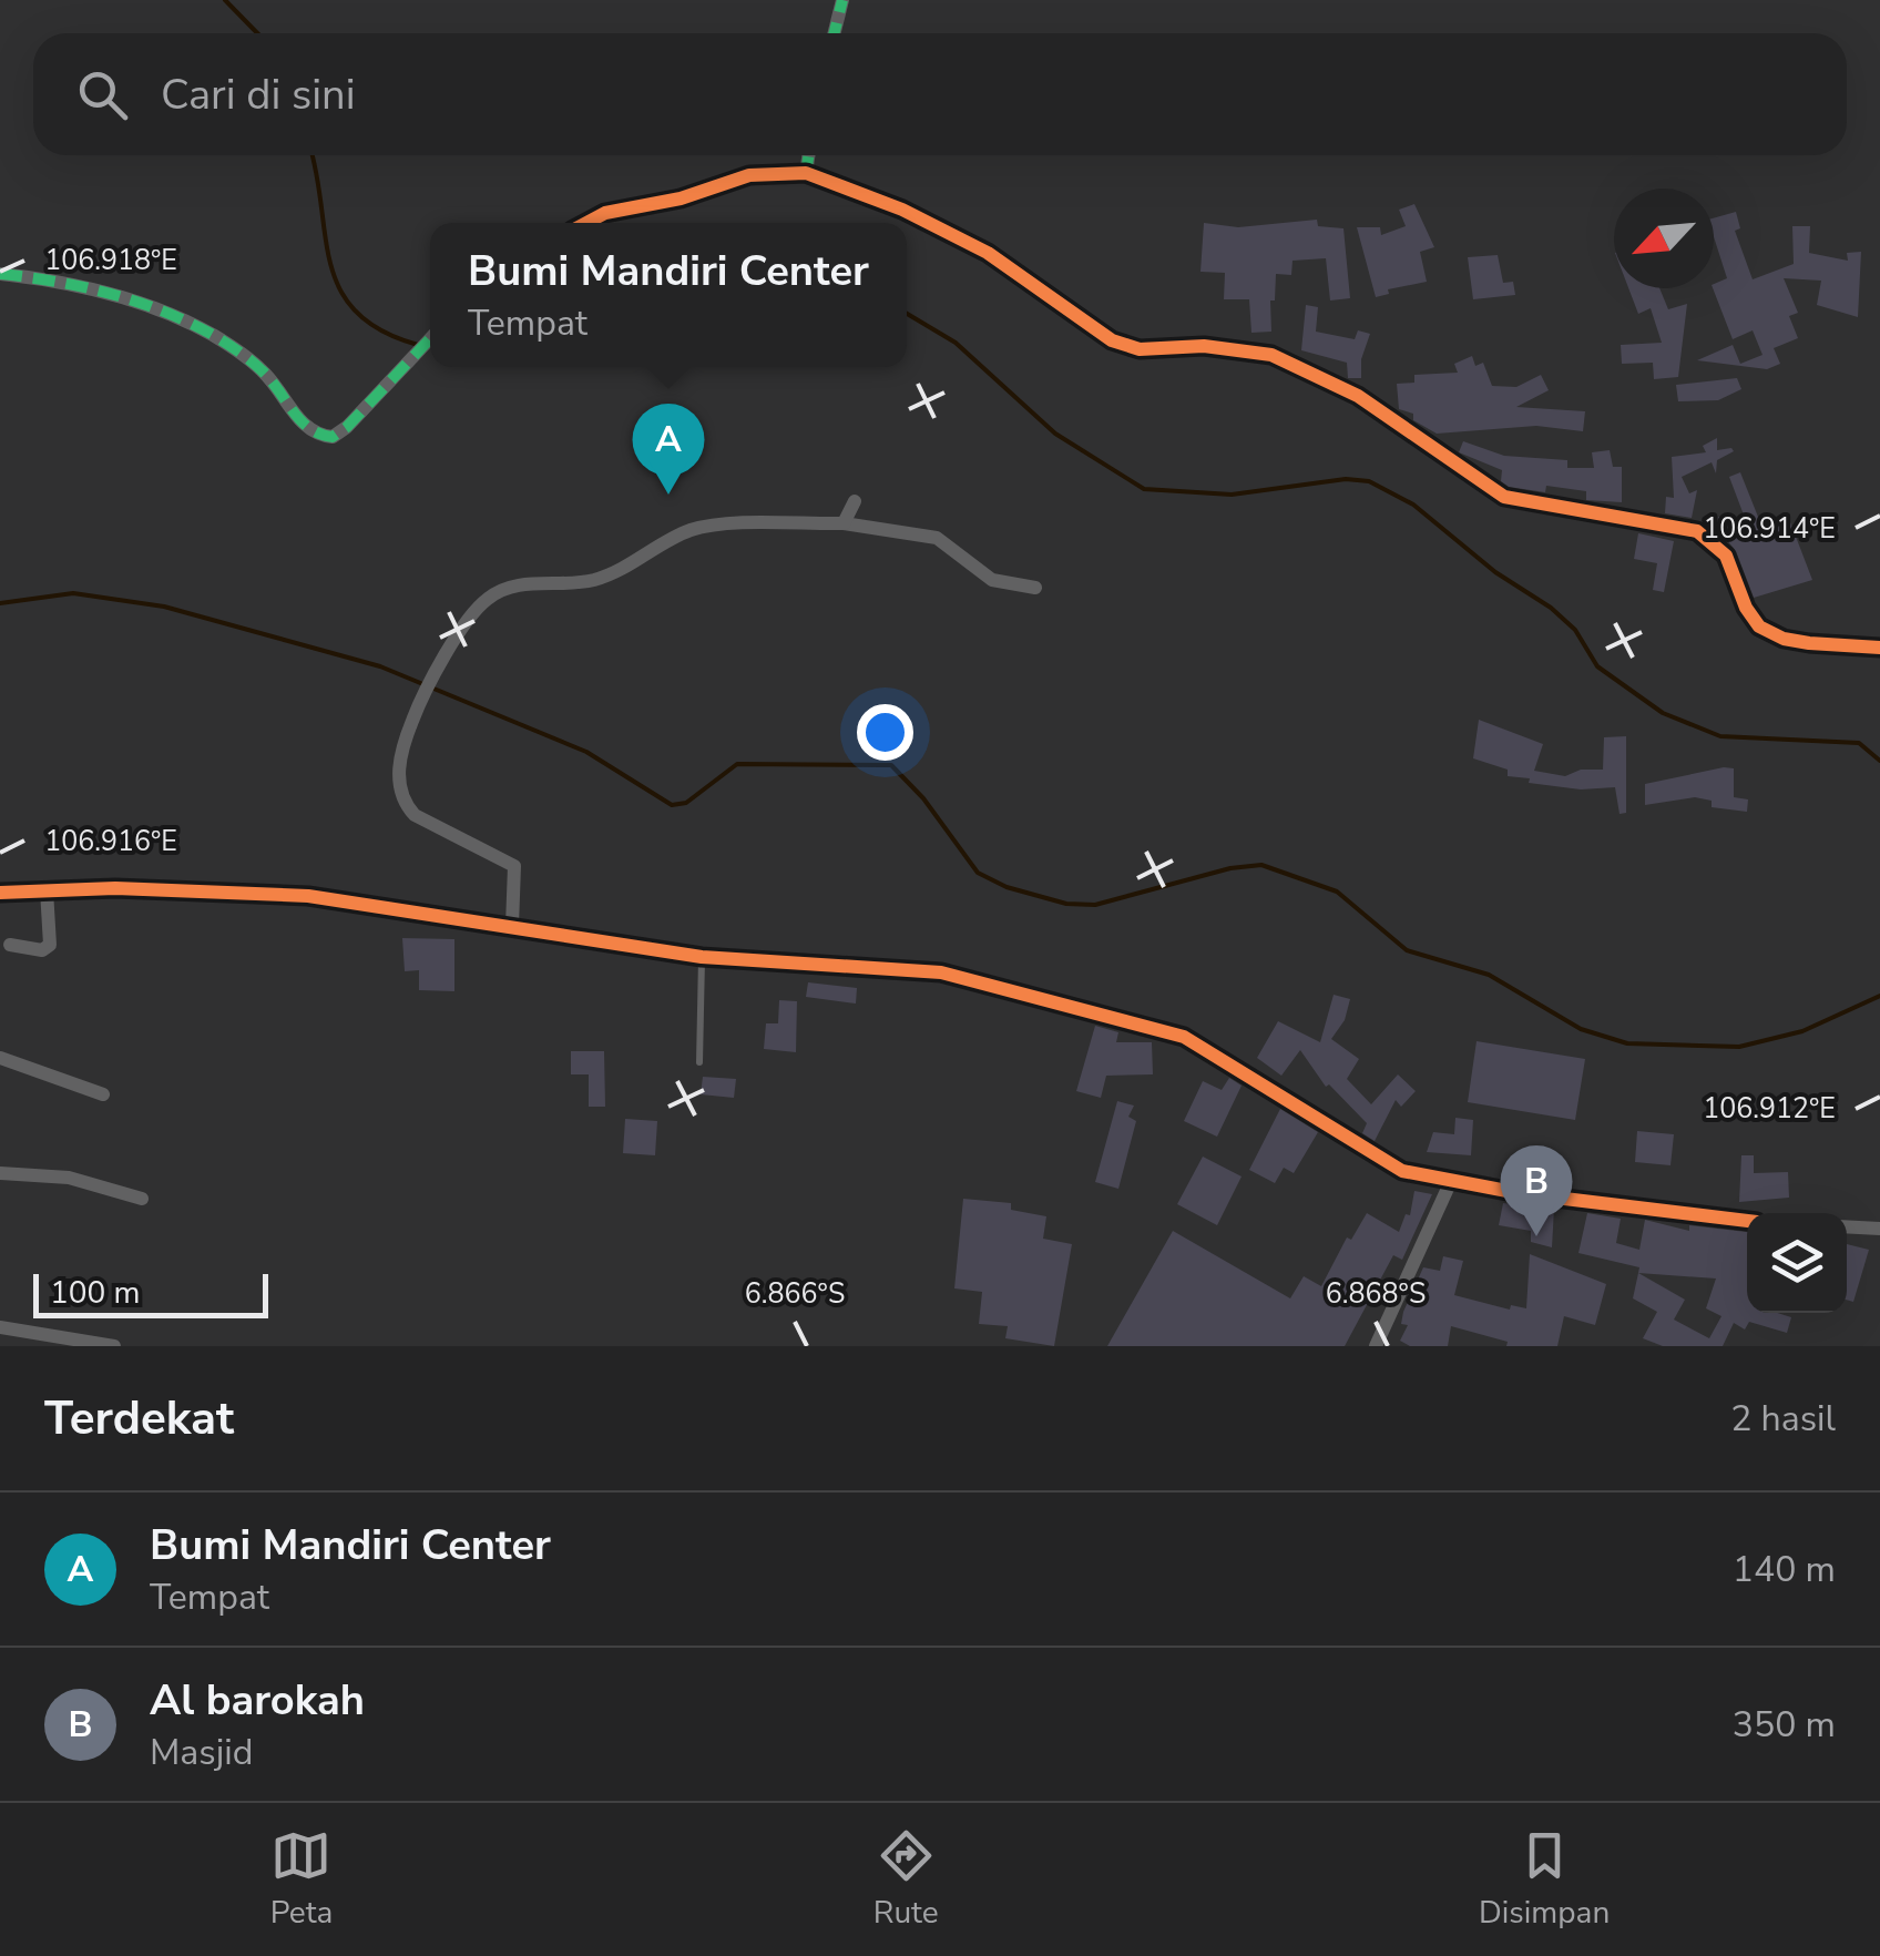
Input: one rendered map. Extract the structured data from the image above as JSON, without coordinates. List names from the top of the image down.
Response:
{
  "scale_bar": "100 m",
  "north": "bottom left",
  "page": {
    "search": "Cari di sini",
    "popup": ["Bumi Mandiri Center", "Tempat"],
    "pins": ["A", "B"],
    "scale": "100 m",
    "heading": ["Terdekat", "2 hasil"],
    "list": [
      {
        "mark": "A",
        "name": "Bumi Mandiri Center",
        "note": "Tempat",
        "value": "140 m"
      },
      {
        "mark": "B",
        "name": "Al barokah",
        "note": "Masjid",
        "value": "350 m"
      }
    ],
    "nav": ["Peta", "Rute", "Disimpan"]
  },
  "coordinates": [
    "106.918°E",
    "106.914°E",
    "106.916°E",
    "106.912°E",
    "6.866°S",
    "6.868°S"
  ]
}
